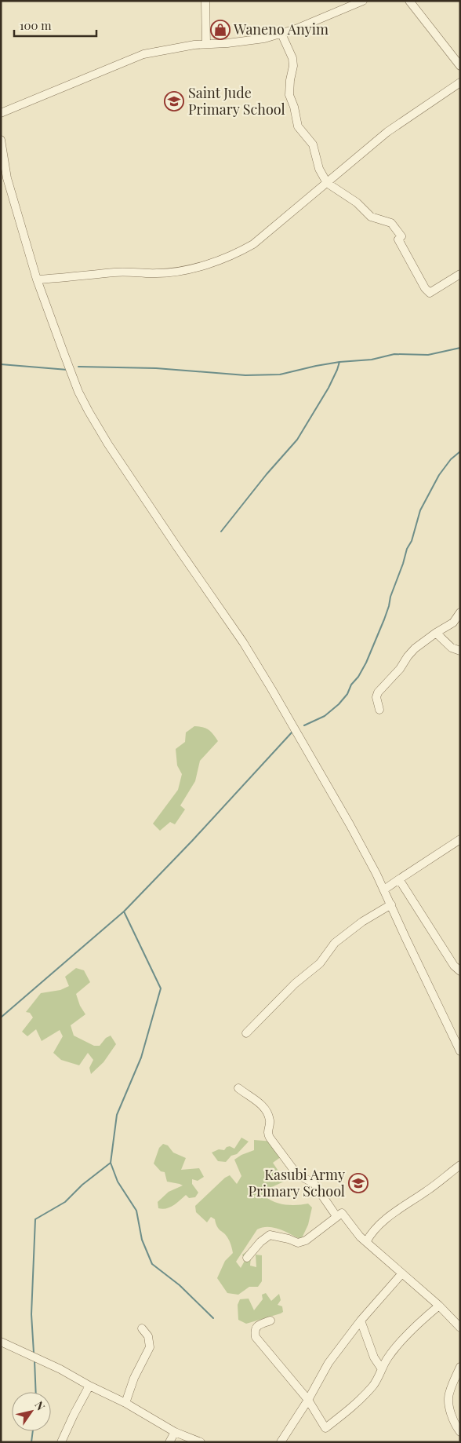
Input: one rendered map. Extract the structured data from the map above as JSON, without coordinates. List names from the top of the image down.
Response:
{
  "places": {
    "shop": ["Waneno Anyim"],
    "school or university": ["Saint Jude Primary School", "Kasubi Army Primary School"]
  },
  "scale_bar": "100 m",
  "north": "top right"
}
